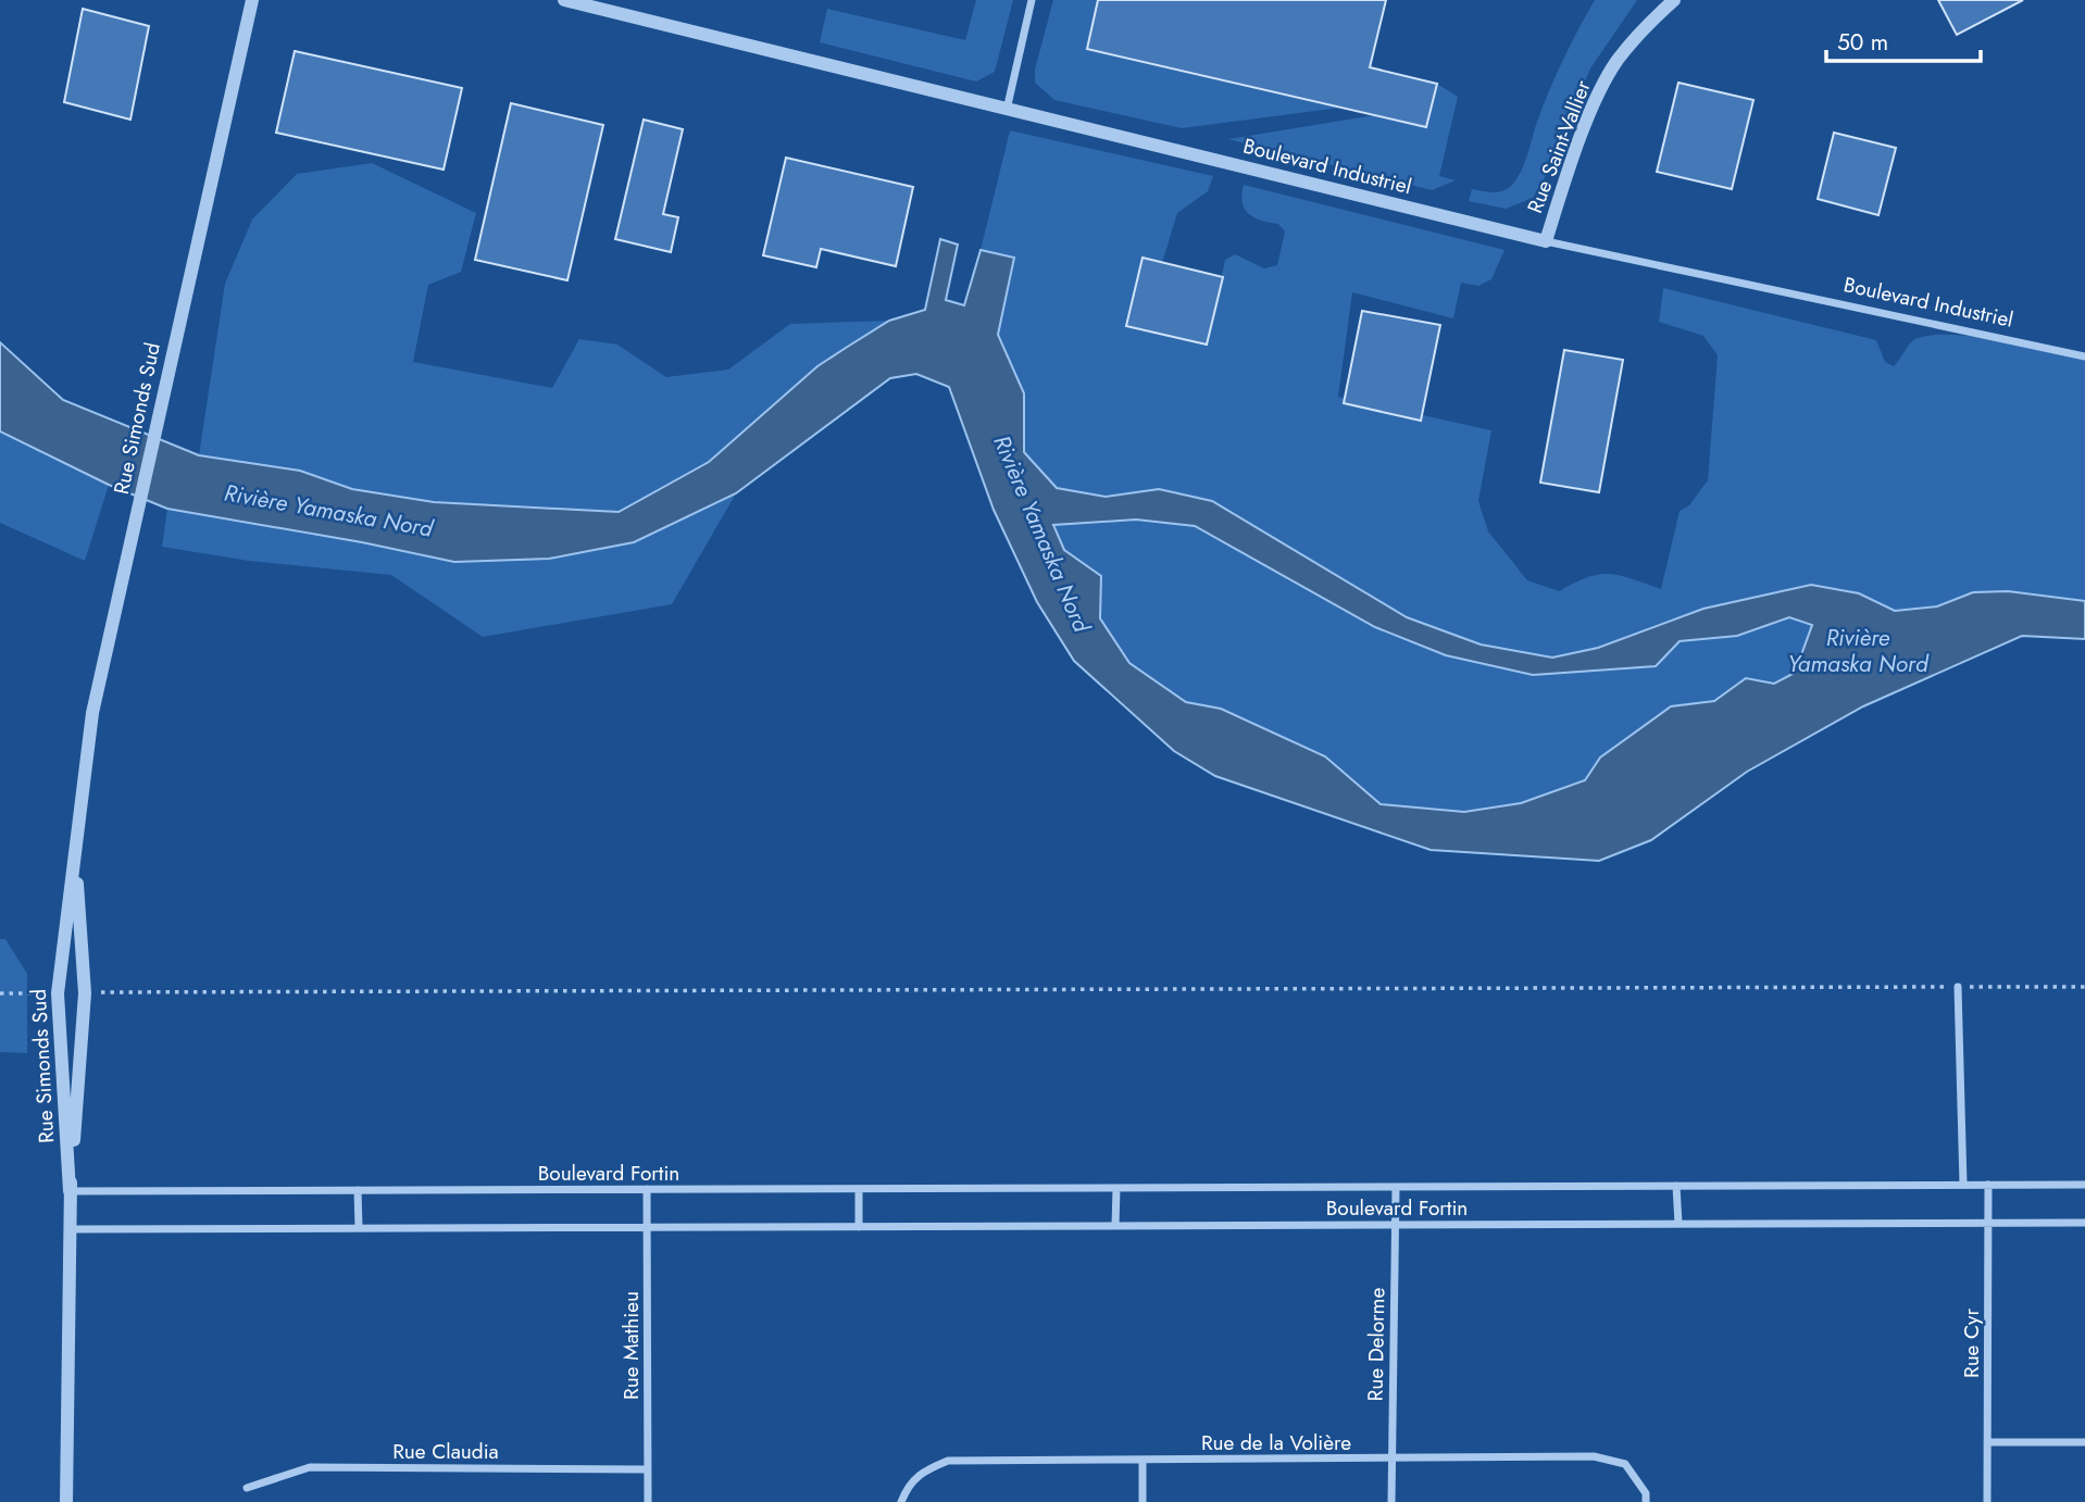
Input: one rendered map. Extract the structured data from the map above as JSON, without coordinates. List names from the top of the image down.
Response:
{
  "streets": {
    "street": [
      "Rue Saint-Vallier",
      "Boulevard Industriel",
      "Rue Simonds Sud",
      "Boulevard Fortin",
      "Rue Cyr",
      "Rue Delorme",
      "Rue Mathieu",
      "Rue de la Volière",
      "Rue Claudia"
    ]
  },
  "crossings": [
    ["Rue Saint-Vallier", "Boulevard Industriel"],
    ["Rue Simonds Sud", "Boulevard Fortin"],
    ["Boulevard Fortin", "Rue Cyr"],
    ["Boulevard Fortin", "Rue Delorme"],
    ["Boulevard Fortin", "Rue Mathieu"],
    ["Rue Delorme", "Rue de la Volière"],
    ["Rue Mathieu", "Rue Claudia"]
  ],
  "water": ["Rivière Yamaska Nord"],
  "scale_bar": "50 m"
}
